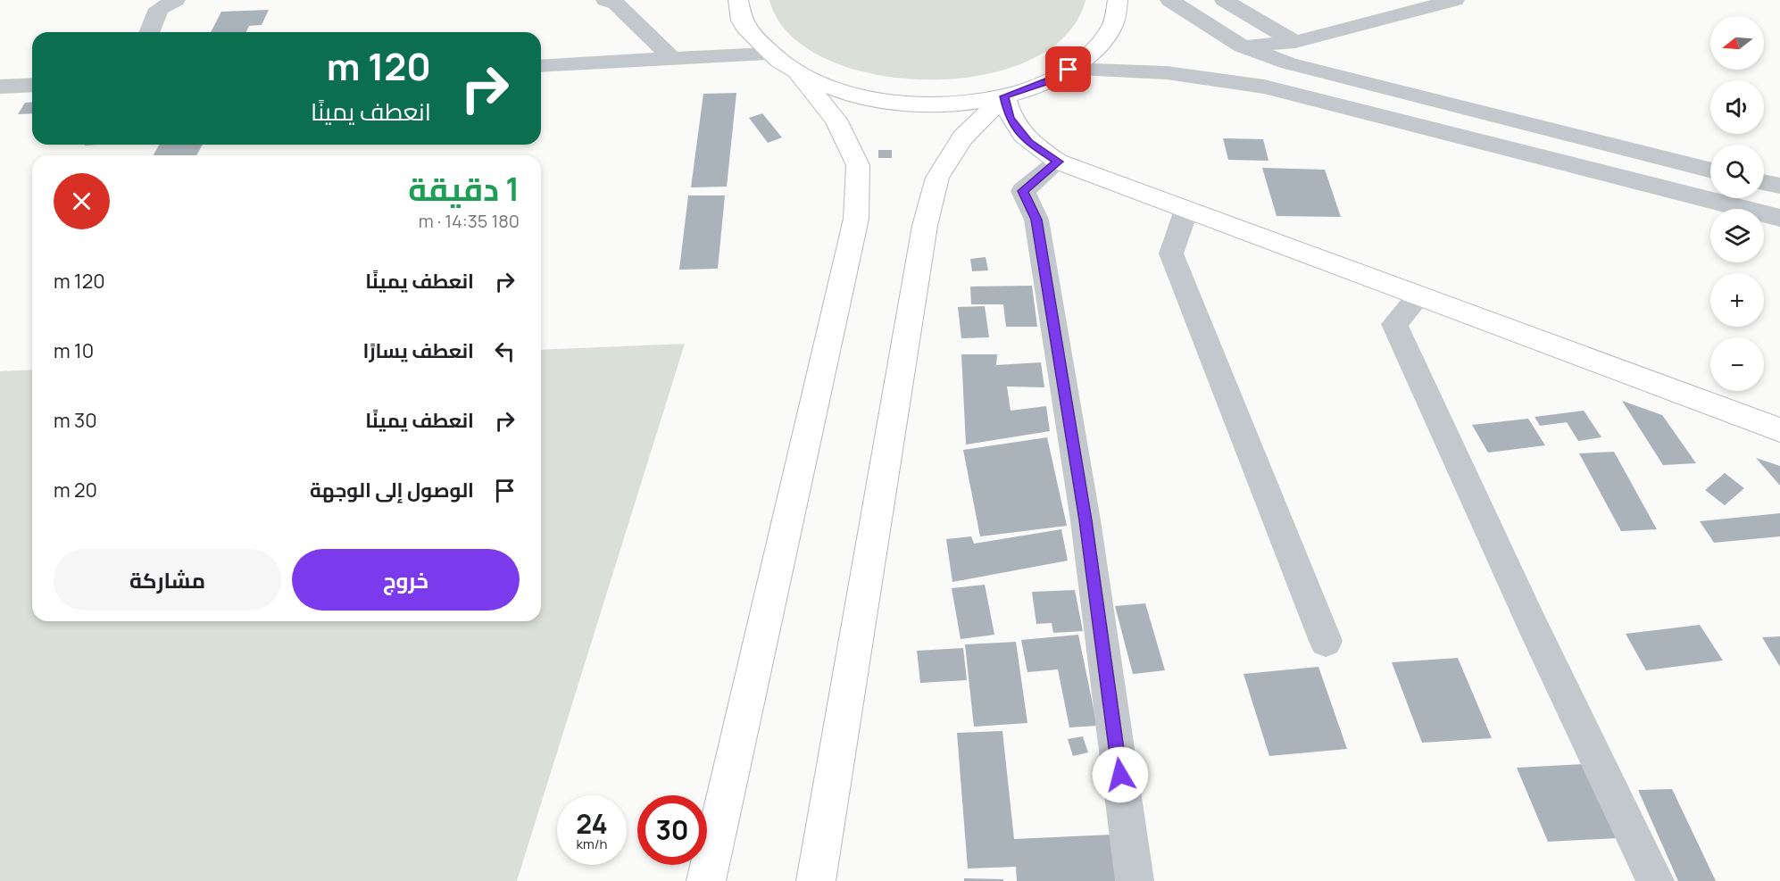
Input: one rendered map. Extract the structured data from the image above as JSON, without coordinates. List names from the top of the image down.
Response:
{
  "north": "left",
  "page": {
    "map_buttons": ["+", "−"],
    "turn": ["120 m", "انعطف يمينًا"],
    "heading": ["1 دقيقة", "180 m · 14:35"],
    "list": [
      {
        "name": "انعطف يمينًا",
        "value": "120 m"
      },
      {
        "name": "انعطف يسارًا",
        "value": "10 m"
      },
      {
        "name": "انعطف يمينًا",
        "value": "30 m"
      },
      {
        "name": "الوصول إلى الوجهة",
        "value": "20 m"
      }
    ],
    "buttons": ["خروج", "مشاركة"],
    "speed": "24 km/h",
    "limit": "30"
  }
}
